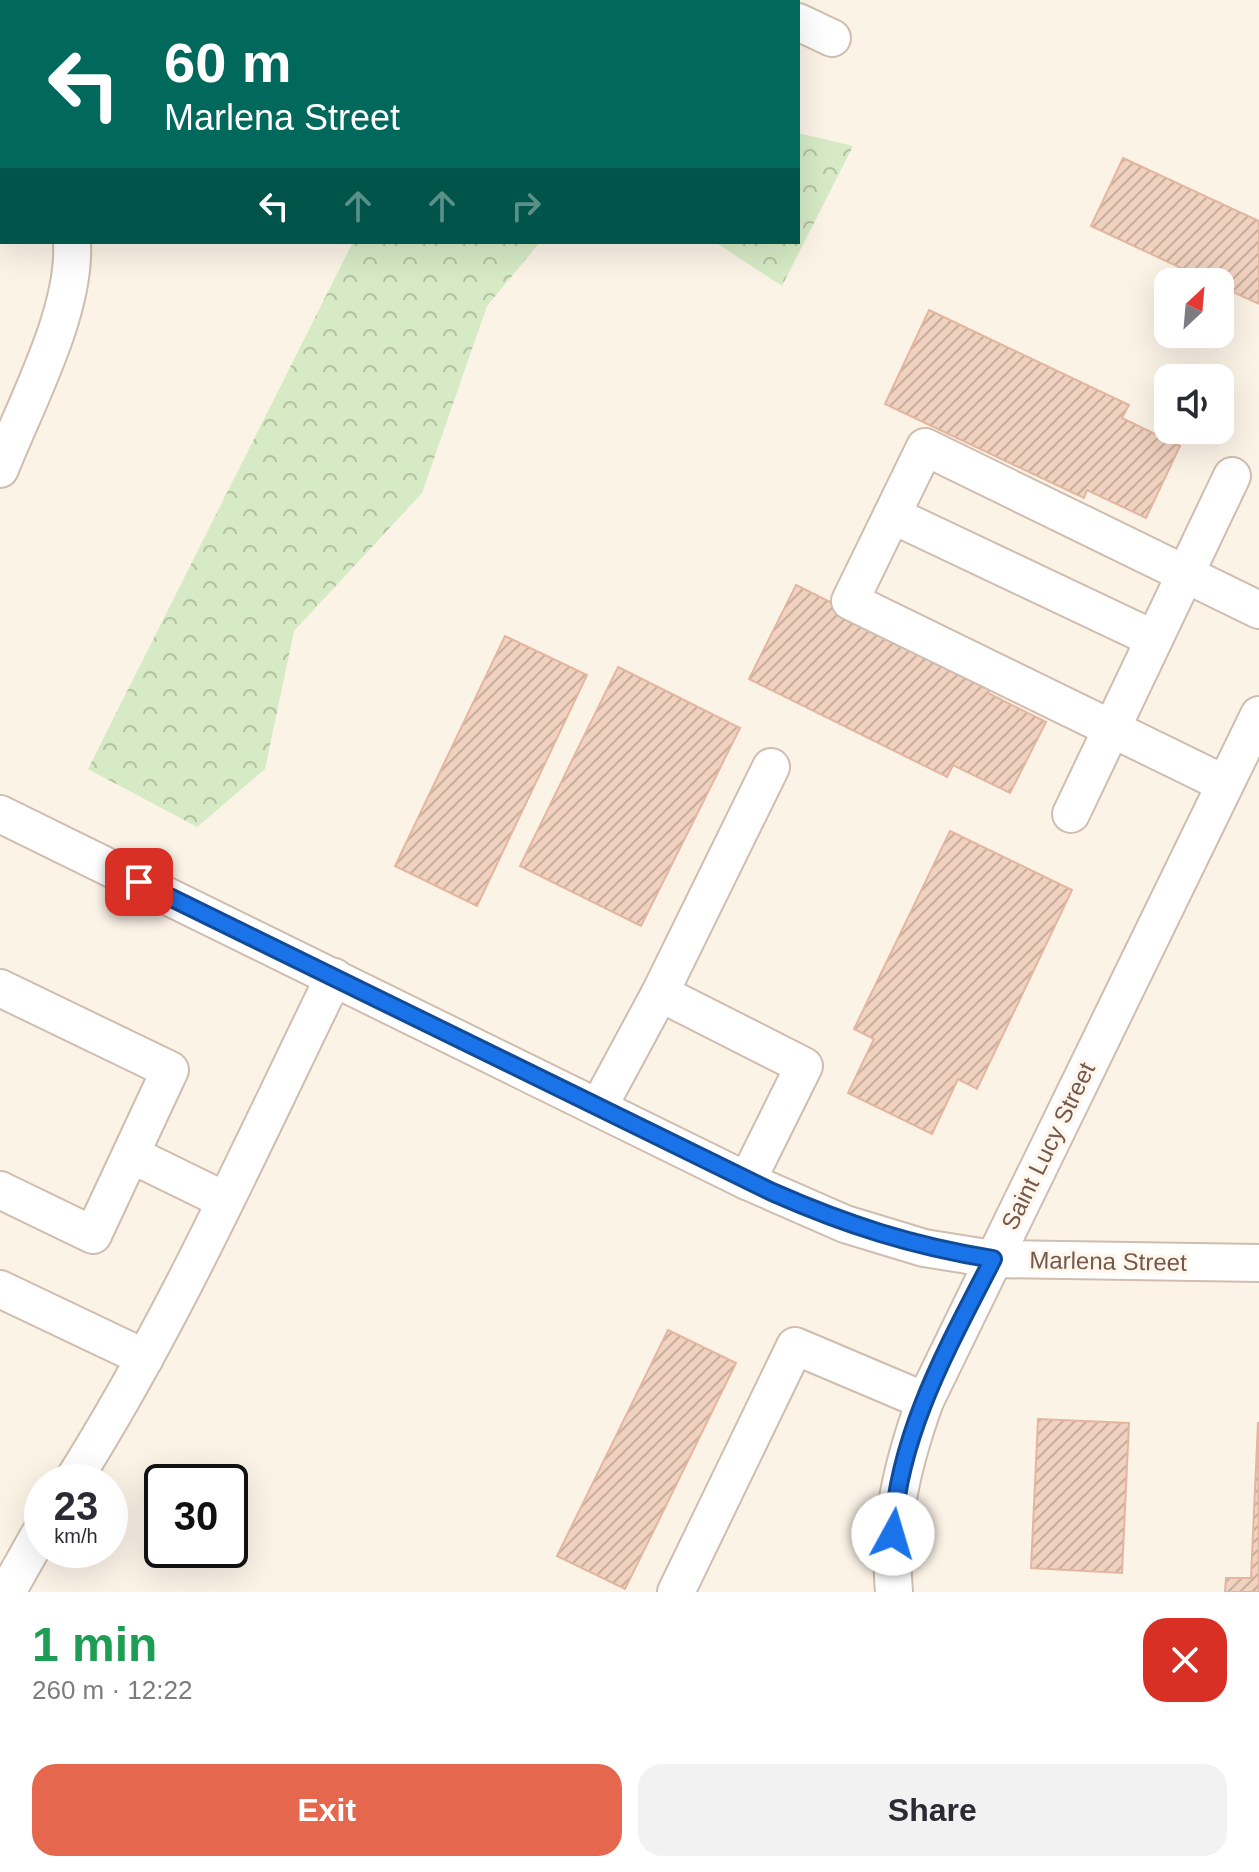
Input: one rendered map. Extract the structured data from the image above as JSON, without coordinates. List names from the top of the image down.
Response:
{
  "streets": {
    "street": ["Saint Lucy Street", "Marlena Street"]
  },
  "crossings": [
    ["Saint Lucy Street", "Marlena Street"]
  ],
  "north": "top right",
  "page": {
    "turn": ["60 m", "Marlena Street"],
    "speed": "23 km/h",
    "limit": "30",
    "heading": ["1 min", "260 m · 12:22"],
    "buttons": ["Exit", "Share"]
  }
}
